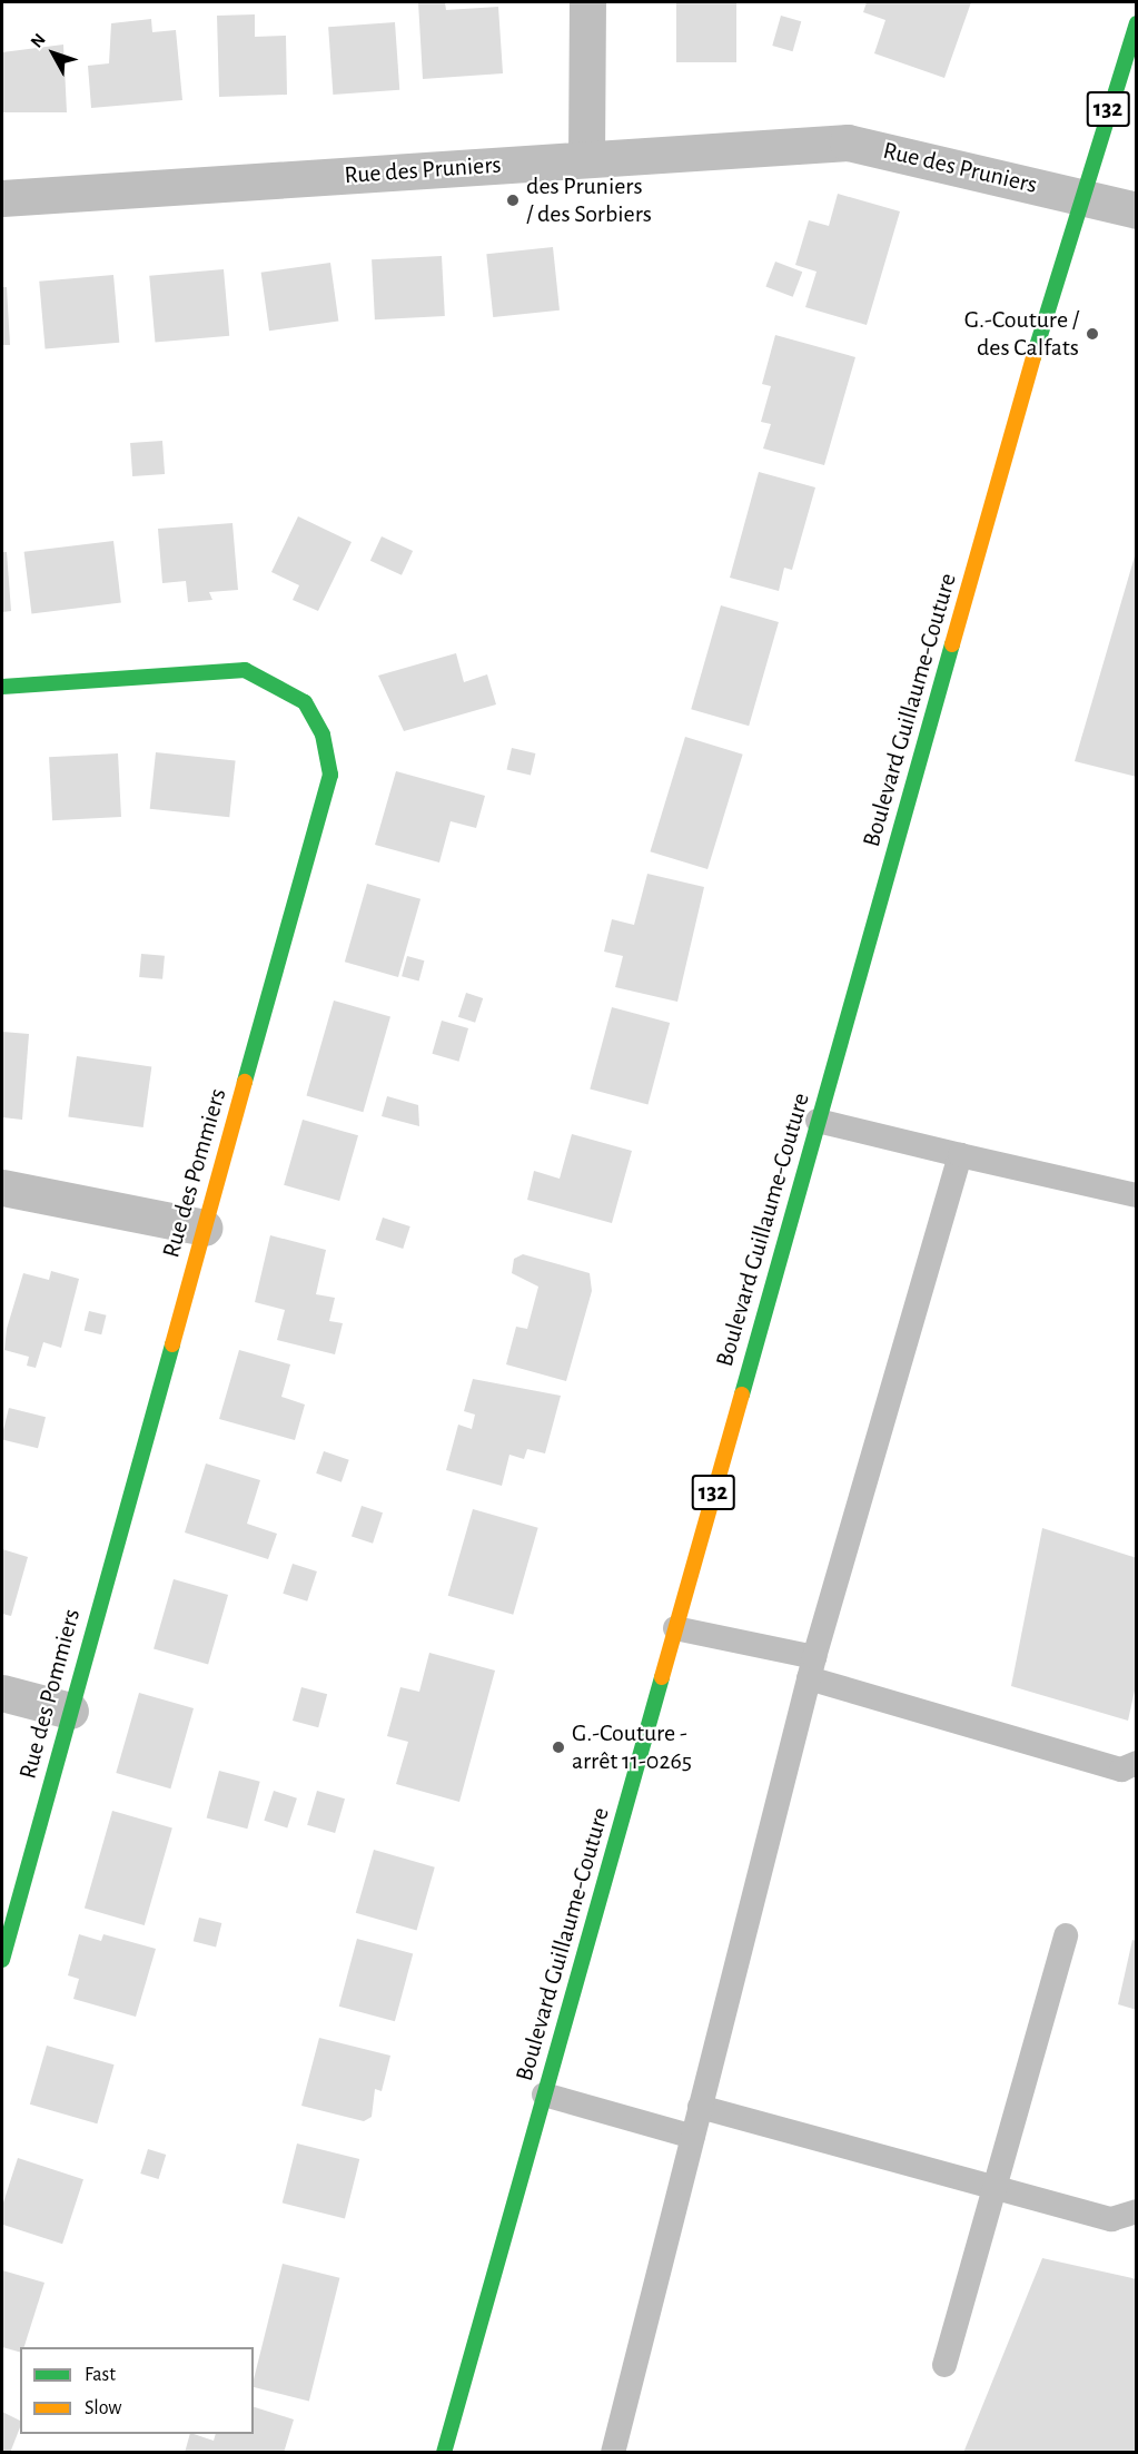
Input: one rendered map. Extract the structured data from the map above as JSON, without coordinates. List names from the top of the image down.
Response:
{
  "streets": {
    "main road": ["132", "Boulevard Guillaume-Couture", "Rue des Pommiers"],
    "street": ["Rue des Pruniers"]
  },
  "crossings": [
    ["Rue des Pruniers", "Boulevard Guillaume-Couture"]
  ],
  "places": ["des Pruniers / des Sorbiers", "G.-Couture / des Calfats", "G.-Couture - arrêt 11-0265"],
  "legend": ["Fast", "Slow"],
  "north": "top left"
}
